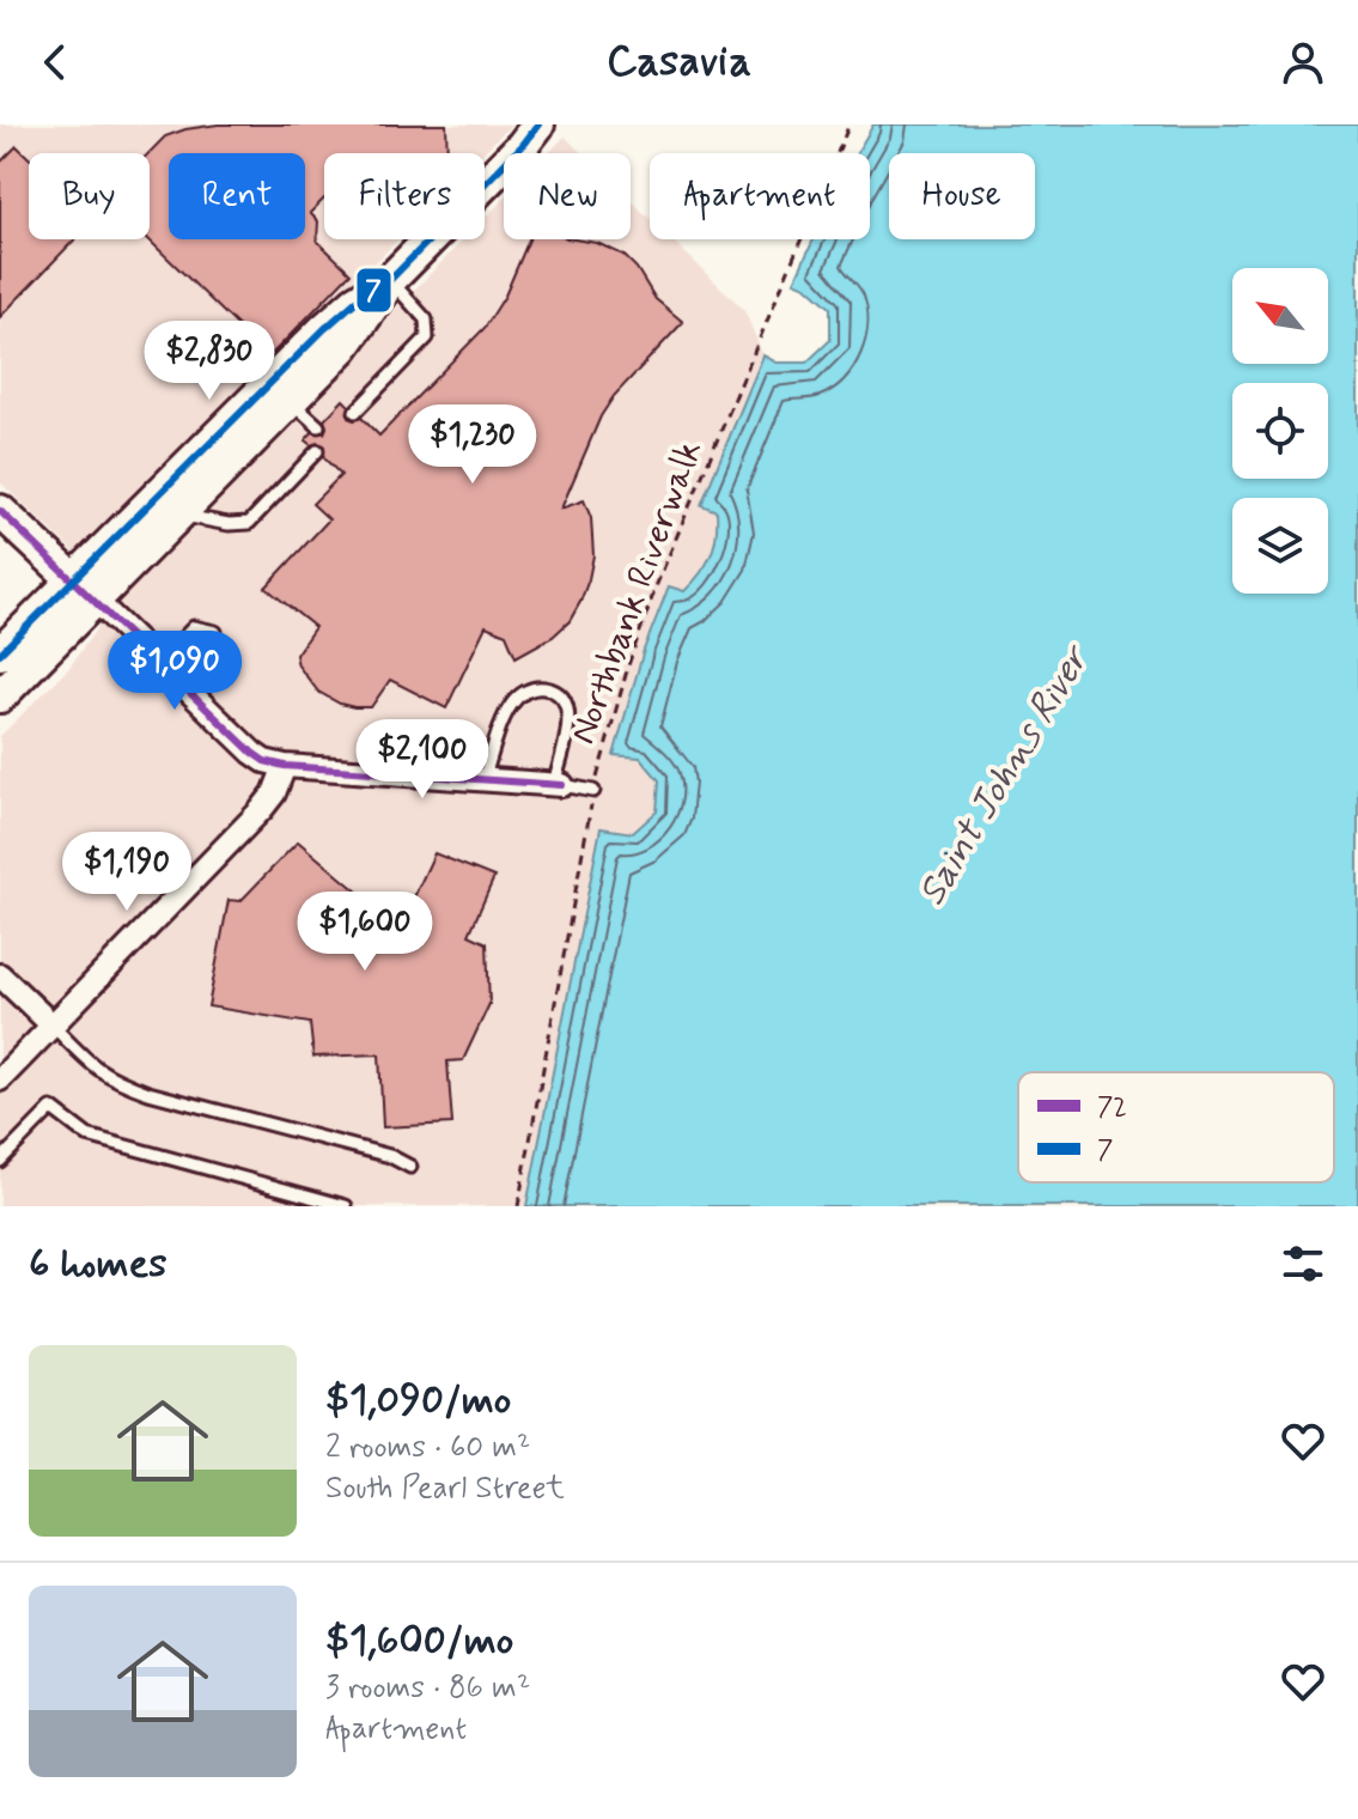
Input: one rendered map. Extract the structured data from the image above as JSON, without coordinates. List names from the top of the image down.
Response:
{
  "streets": {
    "path": ["Northbank Riverwalk"]
  },
  "water": ["Saint Johns River"],
  "lines": ["transit line 7", "transit line 72"],
  "legend": ["72", "7"],
  "north": "top left",
  "page": {
    "header": "Casavia",
    "chip": [
      "Buy",
      "Rent",
      "Filters",
      "New",
      "Apartment",
      "House"
    ],
    "price": [
      "$2,830",
      "$1,230",
      "$1,090",
      "$2,100",
      "$1,190",
      "$1,600"
    ],
    "heading": "6 homes",
    "list": [
      {
        "name": "$1,090/mo",
        "note": "2 rooms · 60 m² · South Pearl Street"
      },
      {
        "name": "$1,600/mo",
        "note": "3 rooms · 86 m² · Apartment"
      }
    ]
  }
}
